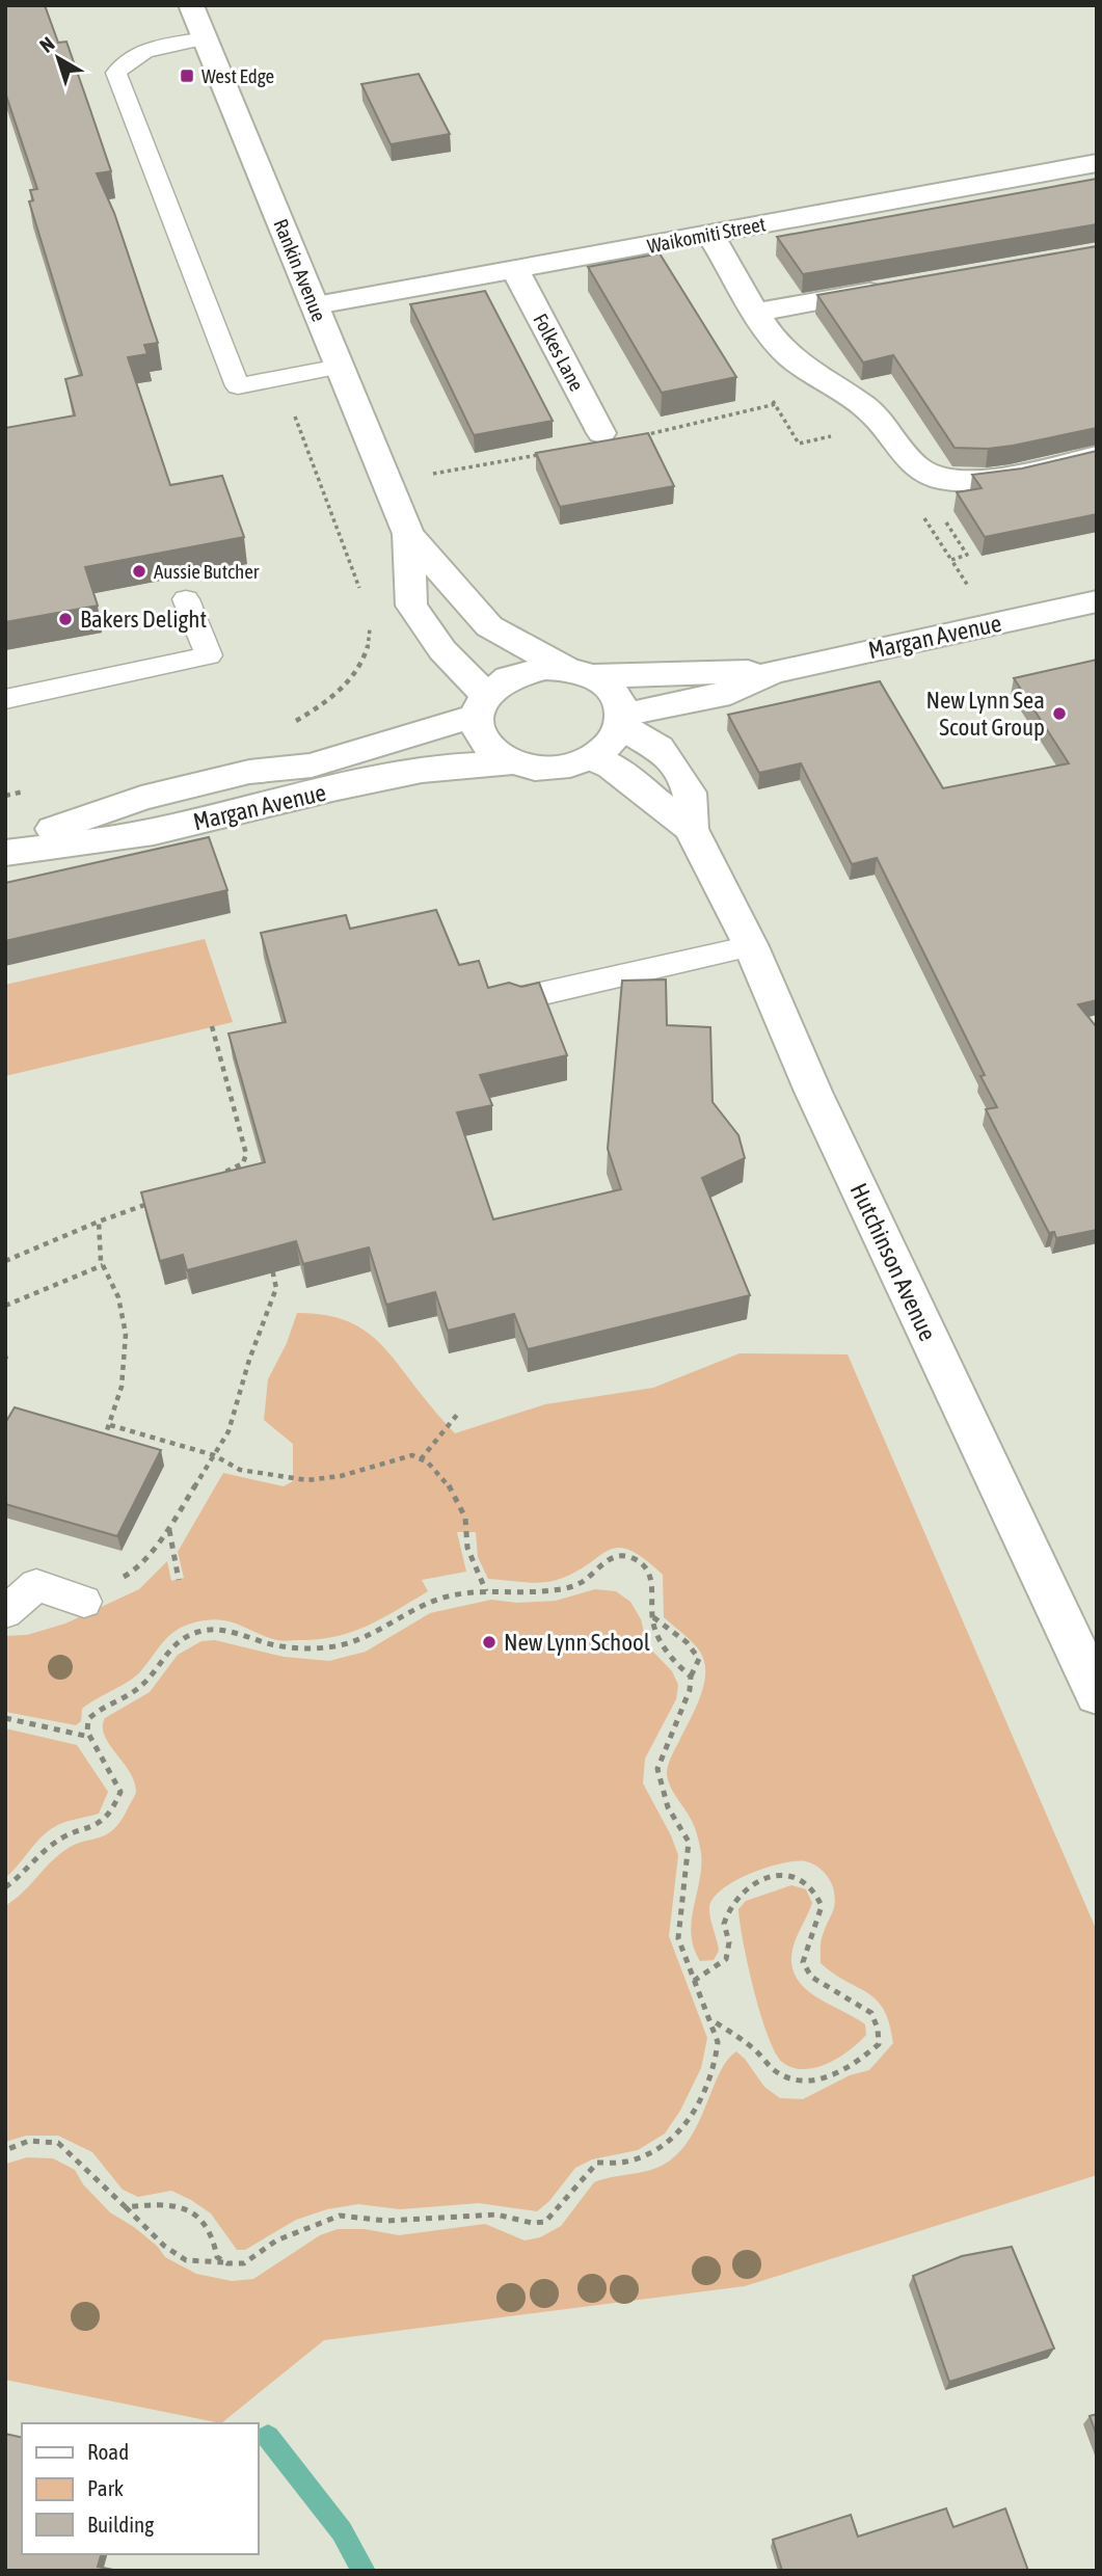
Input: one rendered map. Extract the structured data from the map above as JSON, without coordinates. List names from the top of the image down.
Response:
{
  "streets": {
    "main road": [
      "Waikomiti Street",
      "Rankin Avenue",
      "Folkes Lane",
      "Margan Avenue",
      "Hutchinson Avenue"
    ]
  },
  "crossings": [
    ["Waikomiti Street", "Rankin Avenue"],
    ["Waikomiti Street", "Folkes Lane"],
    ["Rankin Avenue", "Margan Avenue"],
    ["Rankin Avenue", "Hutchinson Avenue"],
    ["Margan Avenue", "Hutchinson Avenue"]
  ],
  "places": {
    "transit": ["West Edge"],
    "other": [
      "Aussie Butcher",
      "Bakers Delight",
      "New Lynn Sea Scout Group",
      "New Lynn School"
    ]
  },
  "legend": ["Road", "Park", "Building"],
  "north": "top left"
}
